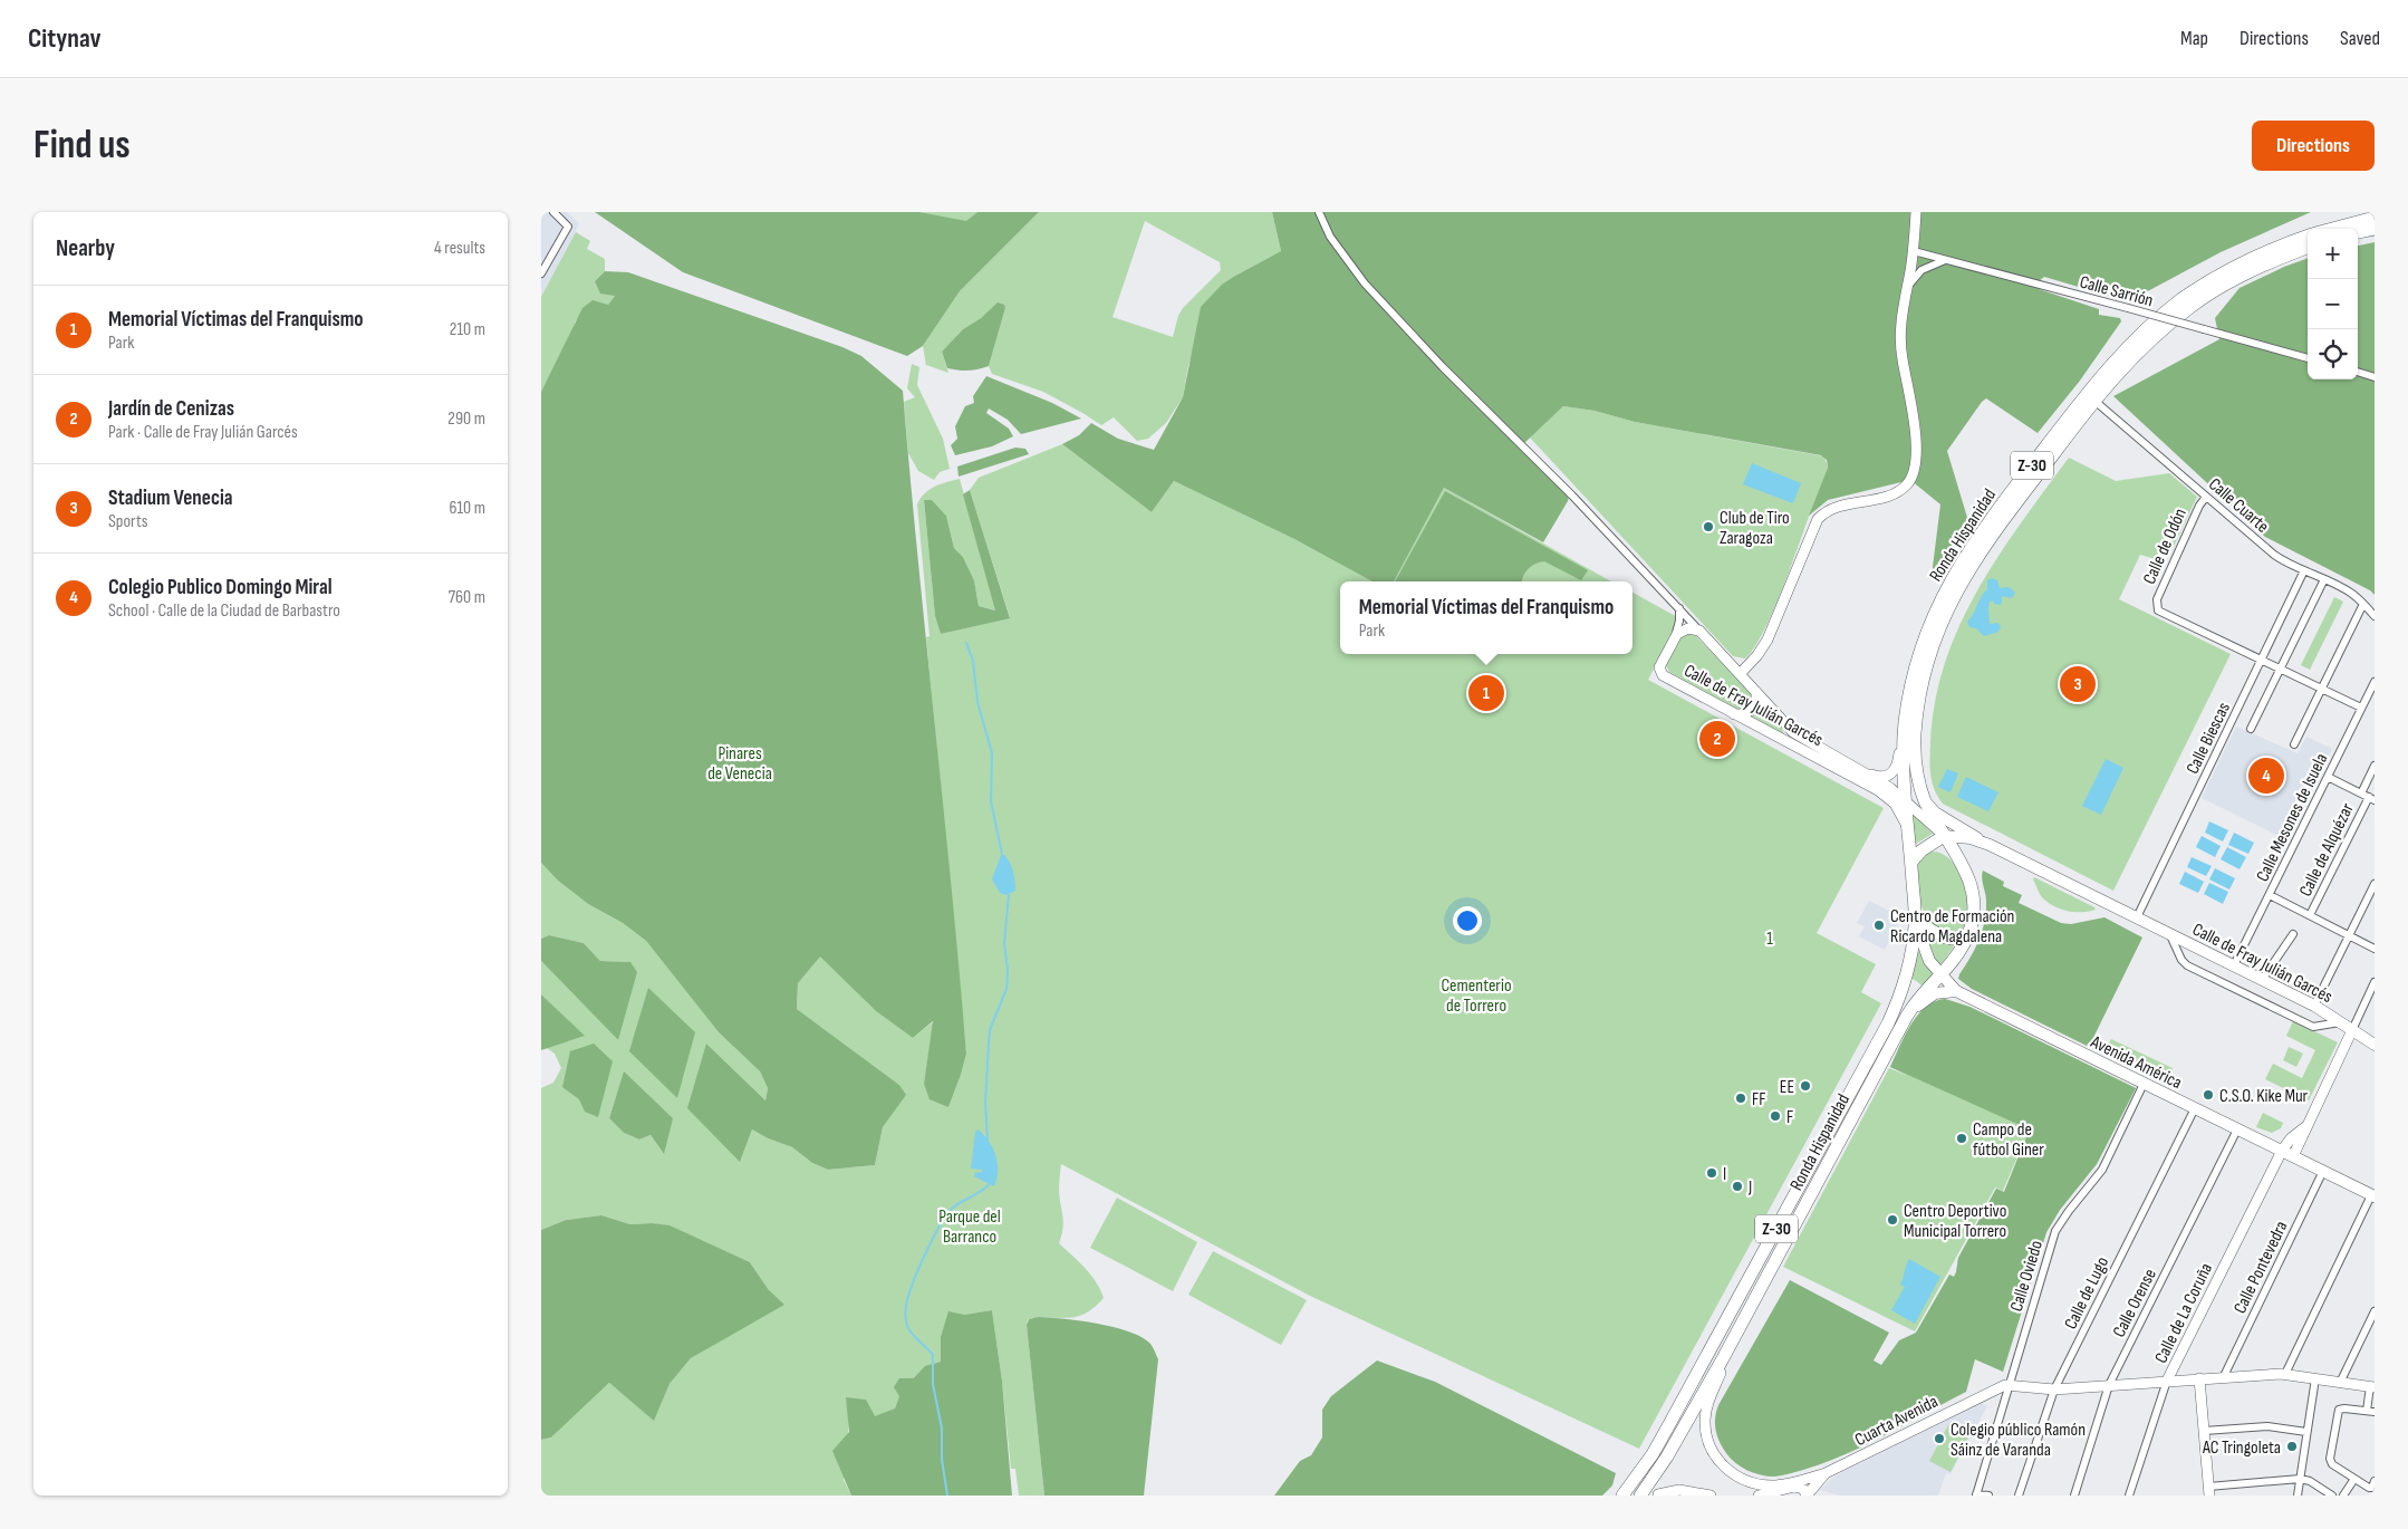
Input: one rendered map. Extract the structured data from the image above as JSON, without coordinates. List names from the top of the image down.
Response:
{
  "streets": {
    "highway": ["Z-30", "Ronda Hispanidad"],
    "main road": ["Calle de Fray Julián Garcés", "Avenida América"],
    "street": [
      "Calle Sarrión",
      "Calle Cuarte",
      "Calle de Odón",
      "Calle Biescas",
      "Calle Mesones de Isuela",
      "Calle de Alquézar",
      "Calle Pontevedra",
      "Calle Oviedo",
      "Calle de Lugo",
      "Calle Orense",
      "Calle de La Coruña",
      "Cuarta Avenida"
    ]
  },
  "crossings": [
    ["Calle Cuarte", "Ronda Hispanidad"],
    ["Calle Cuarte", "Calle de Odón"],
    ["Calle Cuarte", "Calle Biescas"],
    ["Ronda Hispanidad", "Calle de Fray Julián Garcés"],
    ["Ronda Hispanidad", "Avenida América"],
    ["Calle de Odón", "Calle Biescas"],
    ["Calle de Fray Julián Garcés", "Calle Biescas"],
    ["Calle de Fray Julián Garcés", "Calle Mesones de Isuela"],
    ["Avenida América", "Calle Pontevedra"],
    ["Avenida América", "Calle Oviedo"],
    ["Avenida América", "Calle de Lugo"],
    ["Avenida América", "Calle Orense"],
    ["Avenida América", "Calle de La Coruña"],
    ["Calle Oviedo", "Cuarta Avenida"]
  ],
  "parks": [
    "Pinares de Venecia",
    "1",
    "Cementerio de Torrero",
    "Parque del Barranco"
  ],
  "places": [
    "Club de Tiro Zaragoza",
    "Centro de Formación Ricardo Magdalena",
    "EE",
    "C.S.O. Kike Mur",
    "FF",
    "F",
    "Campo de fútbol Giner",
    "I",
    "J",
    "Centro Deportivo Municipal Torrero",
    "Colegio público Ramón Sáinz de Varanda",
    "AC Tringoleta"
  ],
  "page": {
    "header": "Citynav",
    "nav": ["Map", "Directions", "Saved"],
    "buttons": "Directions",
    "title": "Find us",
    "heading": ["Nearby", "4 results"],
    "map_buttons": ["+", "−"],
    "list": [
      {
        "mark": "1",
        "name": "Memorial Víctimas del Franquismo",
        "note": "Park",
        "value": "210 m"
      },
      {
        "mark": "2",
        "name": "Jardín de Cenizas",
        "note": "Park · Calle de Fray Julián Garcés",
        "value": "290 m"
      },
      {
        "mark": "3",
        "name": "Stadium Venecia",
        "note": "Sports",
        "value": "610 m"
      },
      {
        "mark": "4",
        "name": "Colegio Publico Domingo Miral",
        "note": "School · Calle de la Ciudad de Barbastro",
        "value": "760 m"
      }
    ],
    "popup": ["Memorial Víctimas del Franquismo", "Park"],
    "pins": [
      "3",
      "1",
      "2",
      "4"
    ]
  }
}
